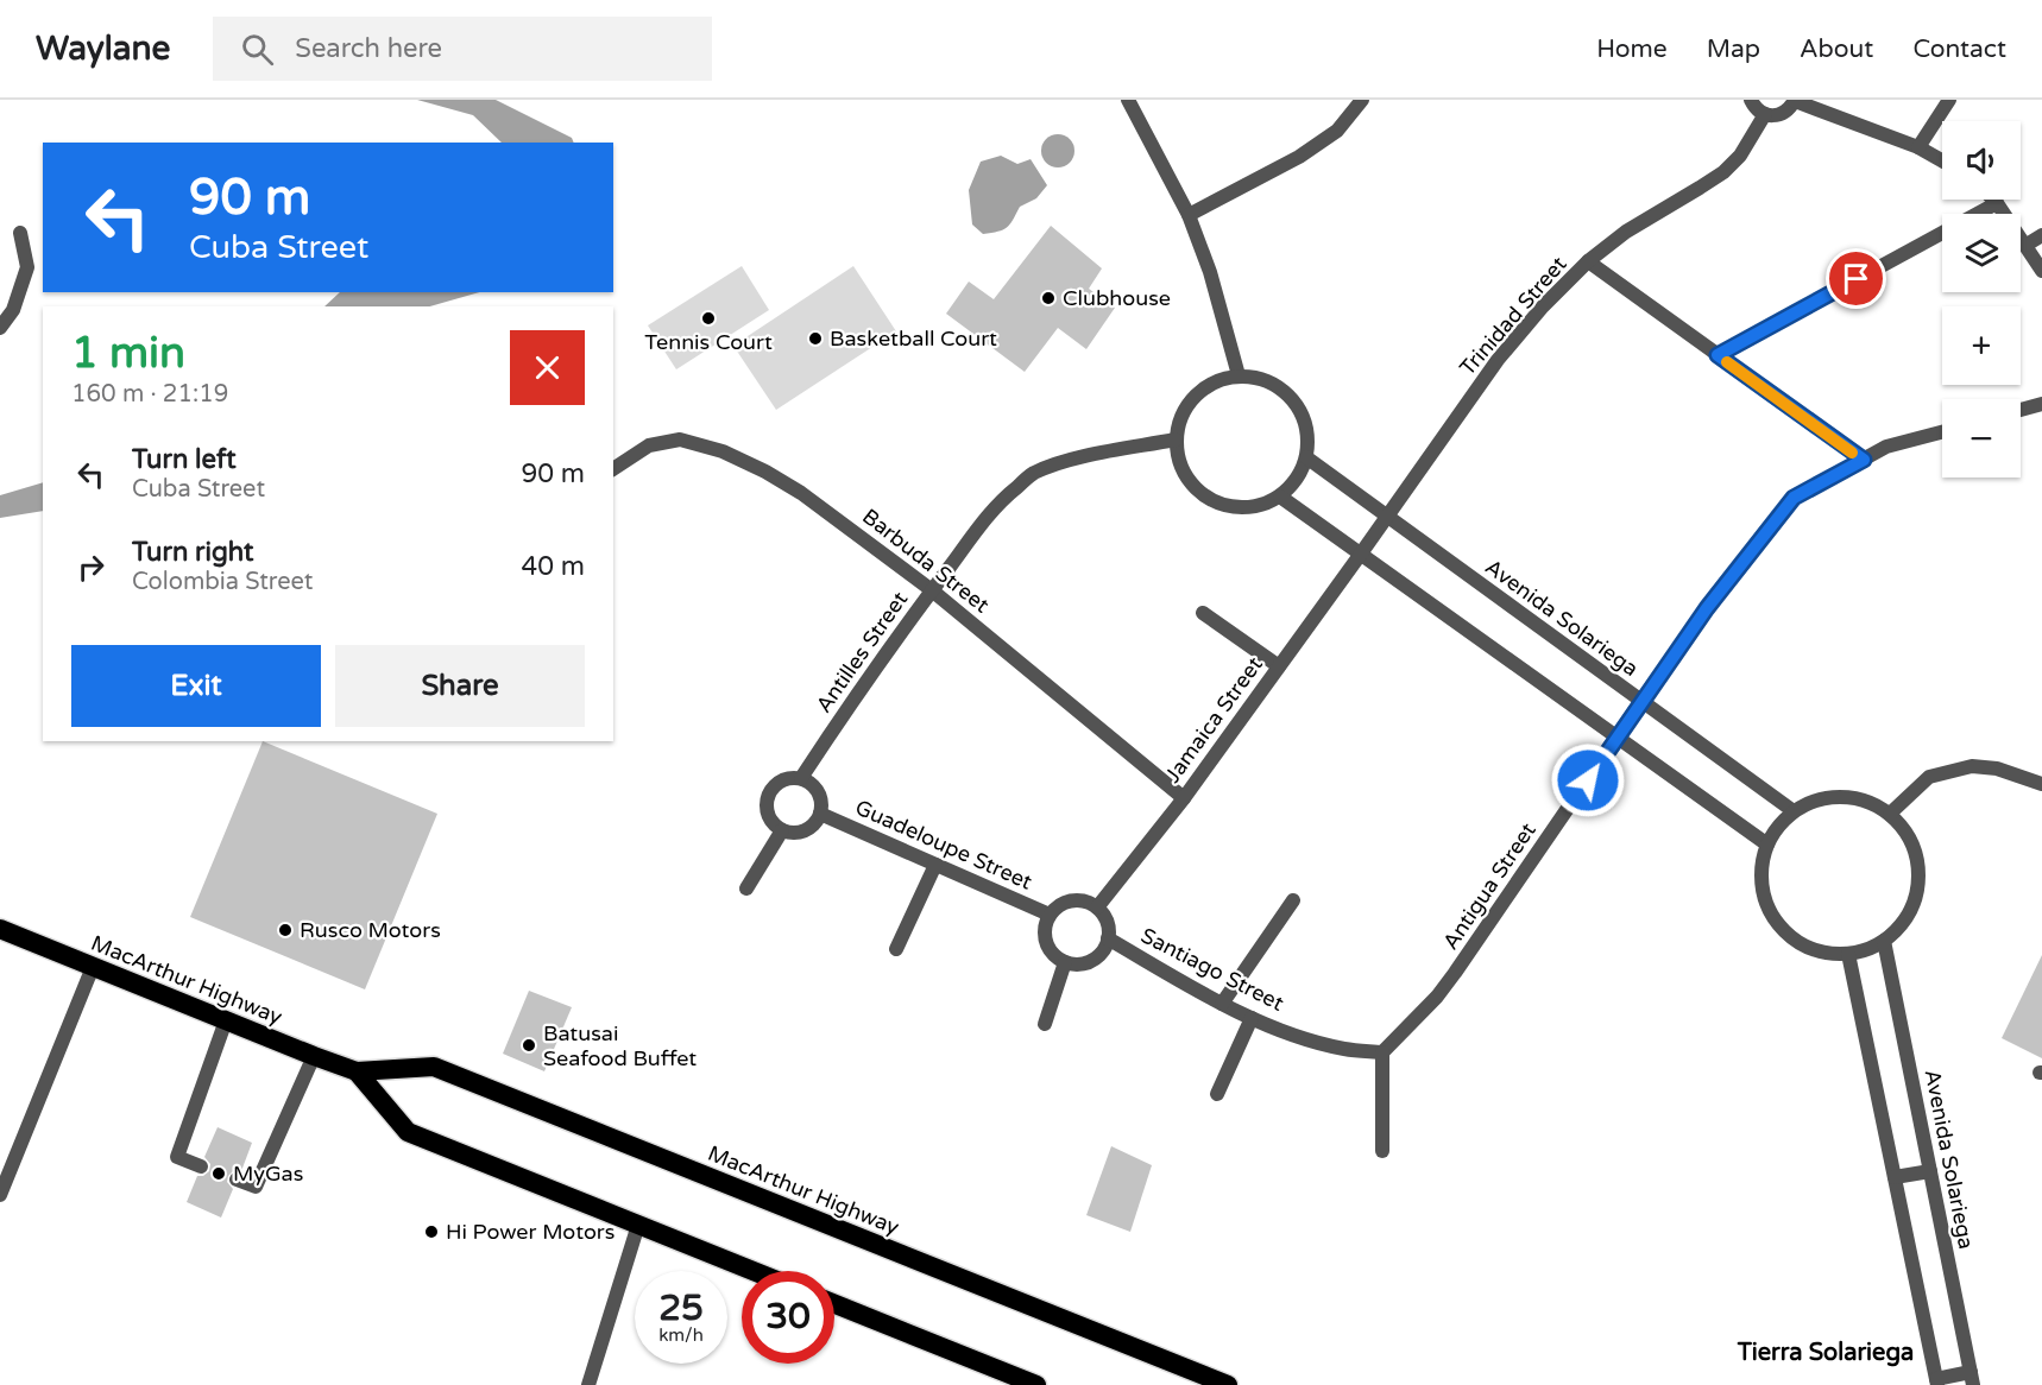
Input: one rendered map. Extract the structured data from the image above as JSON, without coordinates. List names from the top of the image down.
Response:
{
  "streets": {
    "highway": ["MacArthur Highway"],
    "street": [
      "Trinidad Street",
      "Barbuda Street",
      "Avenida Solariega",
      "Antilles Street",
      "Jamaica Street",
      "Guadeloupe Street",
      "Antigua Street",
      "Santiago Street"
    ]
  },
  "crossings": [
    ["Trinidad Street", "Avenida Solariega"],
    ["Trinidad Street", "Jamaica Street"],
    ["Barbuda Street", "Antilles Street"],
    ["Barbuda Street", "Jamaica Street"],
    ["Avenida Solariega", "Antilles Street"],
    ["Avenida Solariega", "Antigua Street"],
    ["Antilles Street", "Guadeloupe Street"],
    ["Jamaica Street", "Guadeloupe Street"],
    ["Jamaica Street", "Santiago Street"],
    ["Guadeloupe Street", "Santiago Street"],
    ["Antigua Street", "Santiago Street"]
  ],
  "districts": ["Tierra Solariega"],
  "places": [
    "Clubhouse",
    "Tennis Court",
    "Basketball Court",
    "Rusco Motors",
    "Batusai Seafood Buffet",
    "MyGas",
    "Hi Power Motors"
  ],
  "page": {
    "header": "Waylane",
    "search": "Search here",
    "nav": [
      "Home",
      "Map",
      "About",
      "Contact"
    ],
    "map_buttons": ["+", "−"],
    "turn": ["90 m", "Cuba Street"],
    "heading": ["1 min", "160 m · 21:19"],
    "list": [
      {
        "name": "Turn left",
        "note": "Cuba Street",
        "value": "90 m"
      },
      {
        "name": "Turn right",
        "note": "Colombia Street",
        "value": "40 m"
      }
    ],
    "buttons": ["Exit", "Share"],
    "speed": "25 km/h",
    "limit": "30"
  }
}
